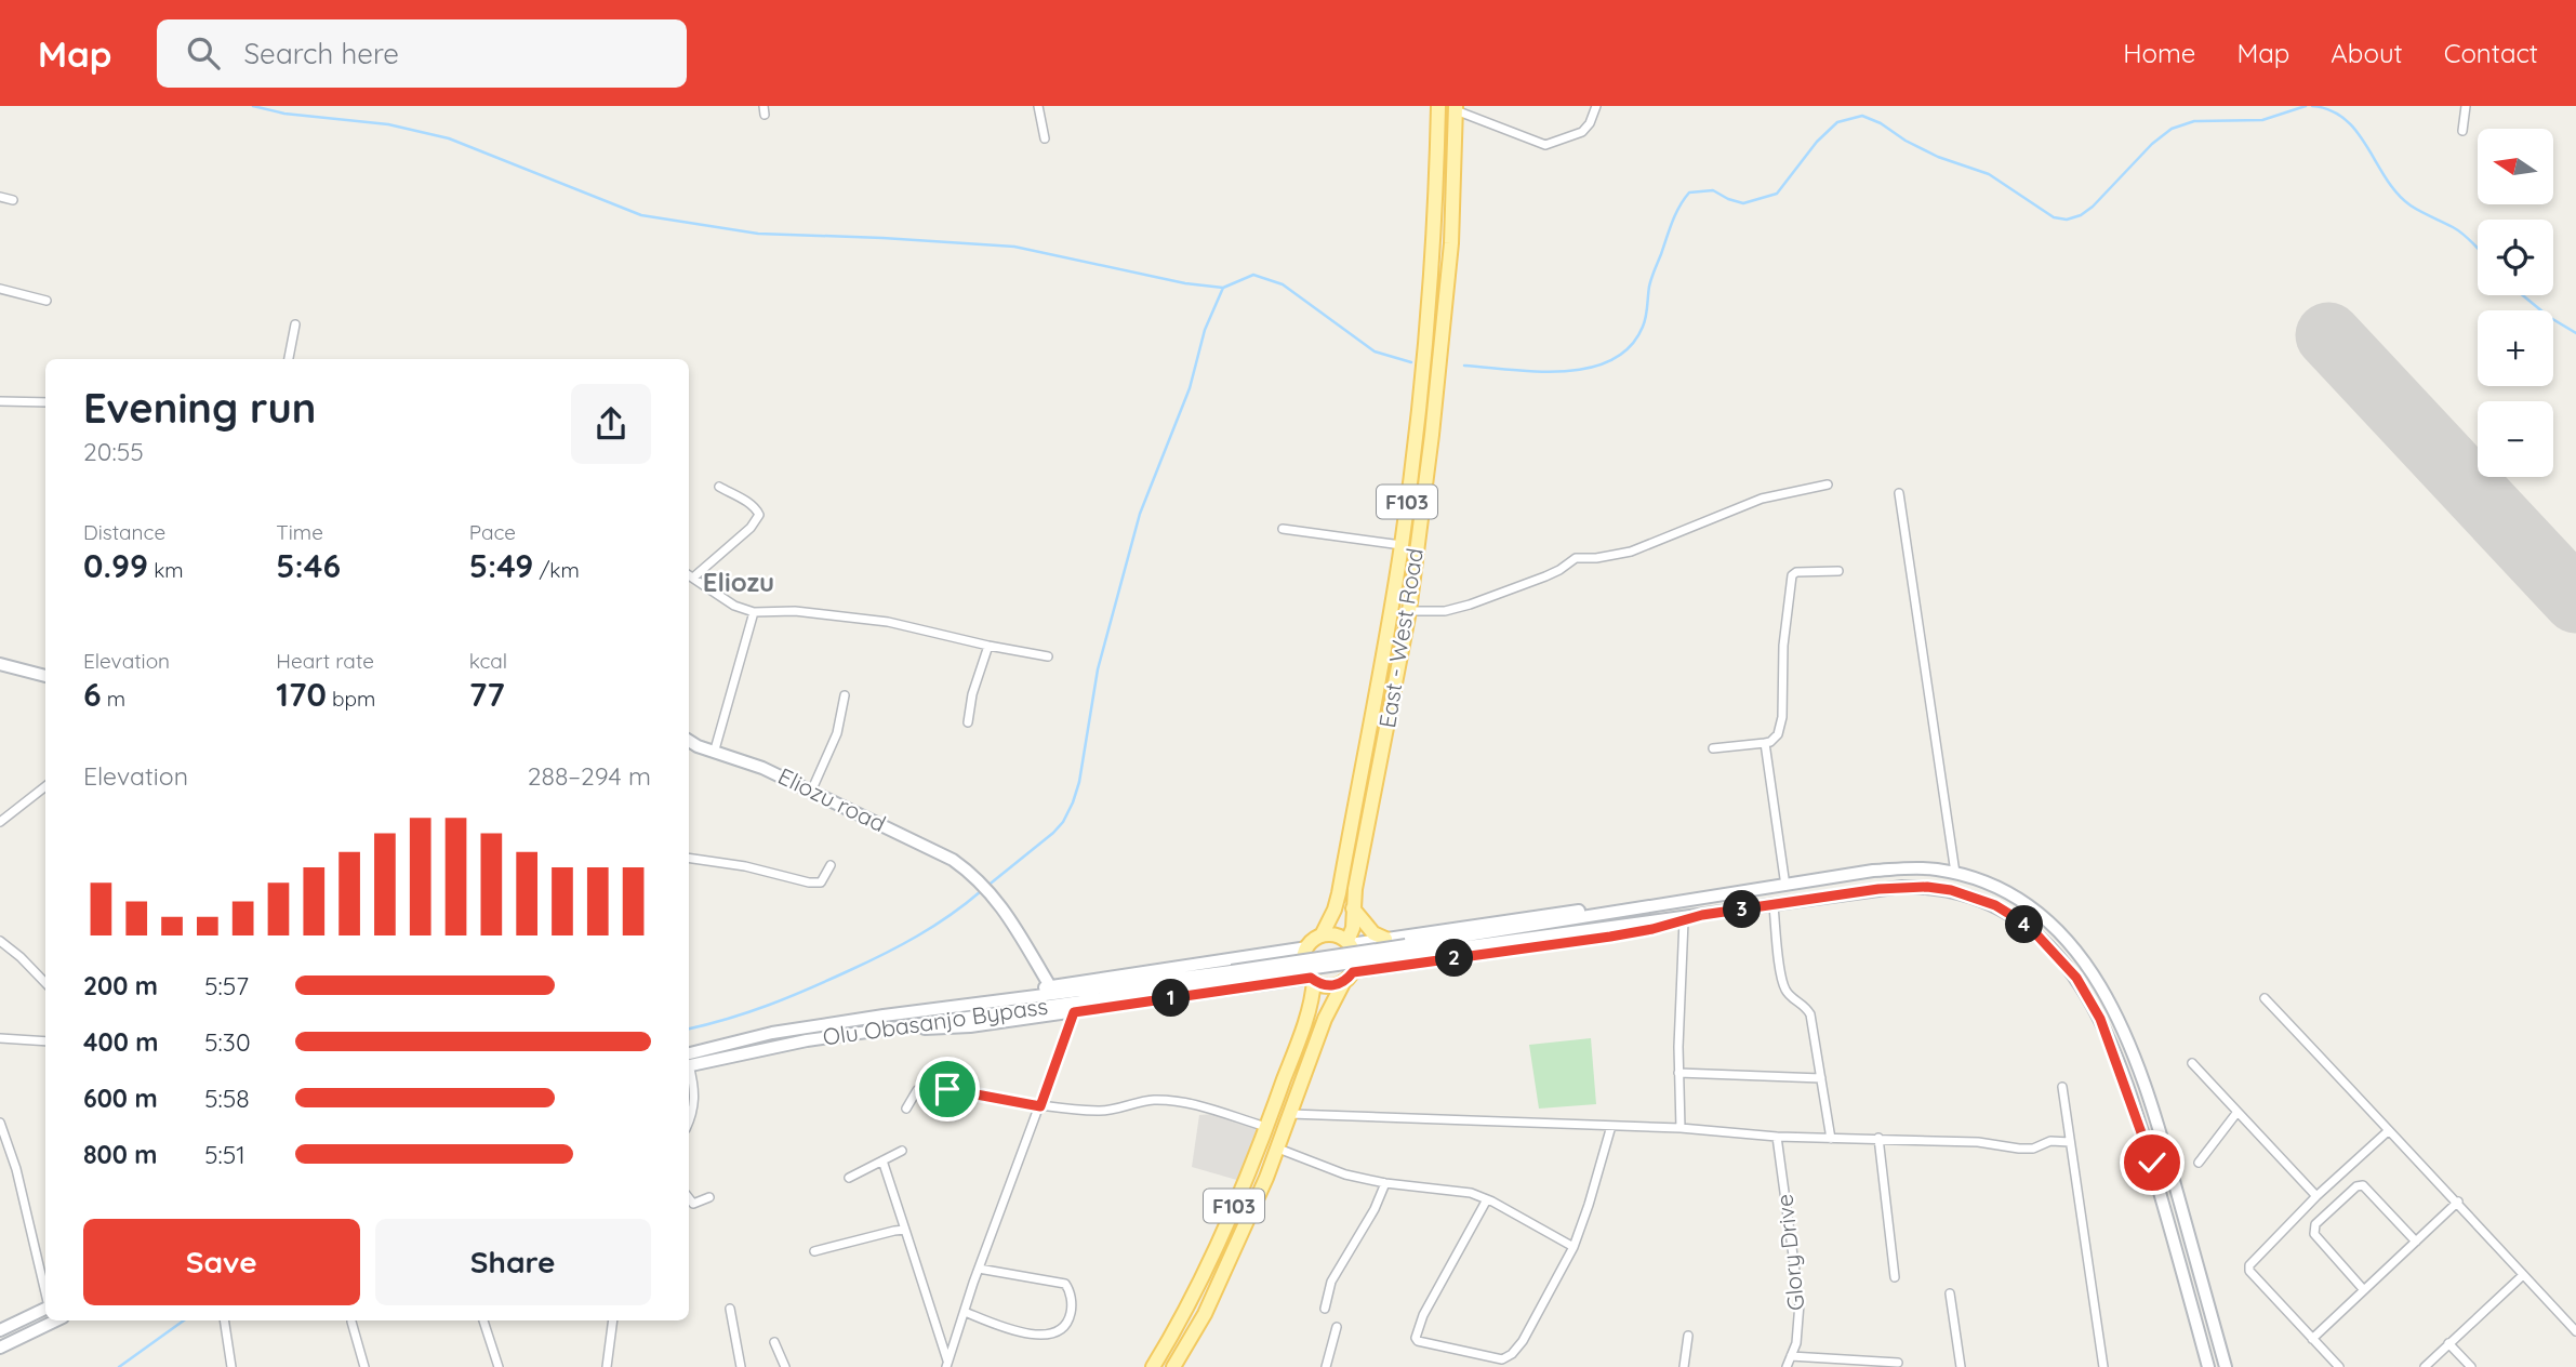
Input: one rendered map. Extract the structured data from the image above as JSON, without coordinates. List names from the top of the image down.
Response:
{
  "streets": {
    "main road": [
      "F103",
      "East - West Road",
      "Eliozu road",
      "Olu Obasanjo Bypass"
    ],
    "street": ["Glory Drive"]
  },
  "crossings": [
    ["F103", "East - West Road"]
  ],
  "districts": ["Eliozu"],
  "north": "left",
  "page": {
    "header": "Map",
    "search": "Search here",
    "nav": [
      "Home",
      "Map",
      "About",
      "Contact"
    ],
    "map_buttons": ["+", "−"],
    "heading": ["Evening run", "20:55"],
    "stats": [
      ["Distance", "0.99 km"],
      ["Time", "5:46"],
      ["Pace", "5:49 /km"],
      ["Elevation", "6 m"],
      ["Heart rate", "170 bpm"],
      ["kcal", "77"]
    ],
    "chart": ["Elevation", "288–294 m"],
    "pins": [
      "3",
      "4",
      "2",
      "1"
    ],
    "list": [
      {
        "name": "200 m",
        "note": "5:57"
      },
      {
        "name": "400 m",
        "note": "5:30"
      },
      {
        "name": "600 m",
        "note": "5:58"
      },
      {
        "name": "800 m",
        "note": "5:51"
      }
    ],
    "buttons": ["Save", "Share"]
  }
}
